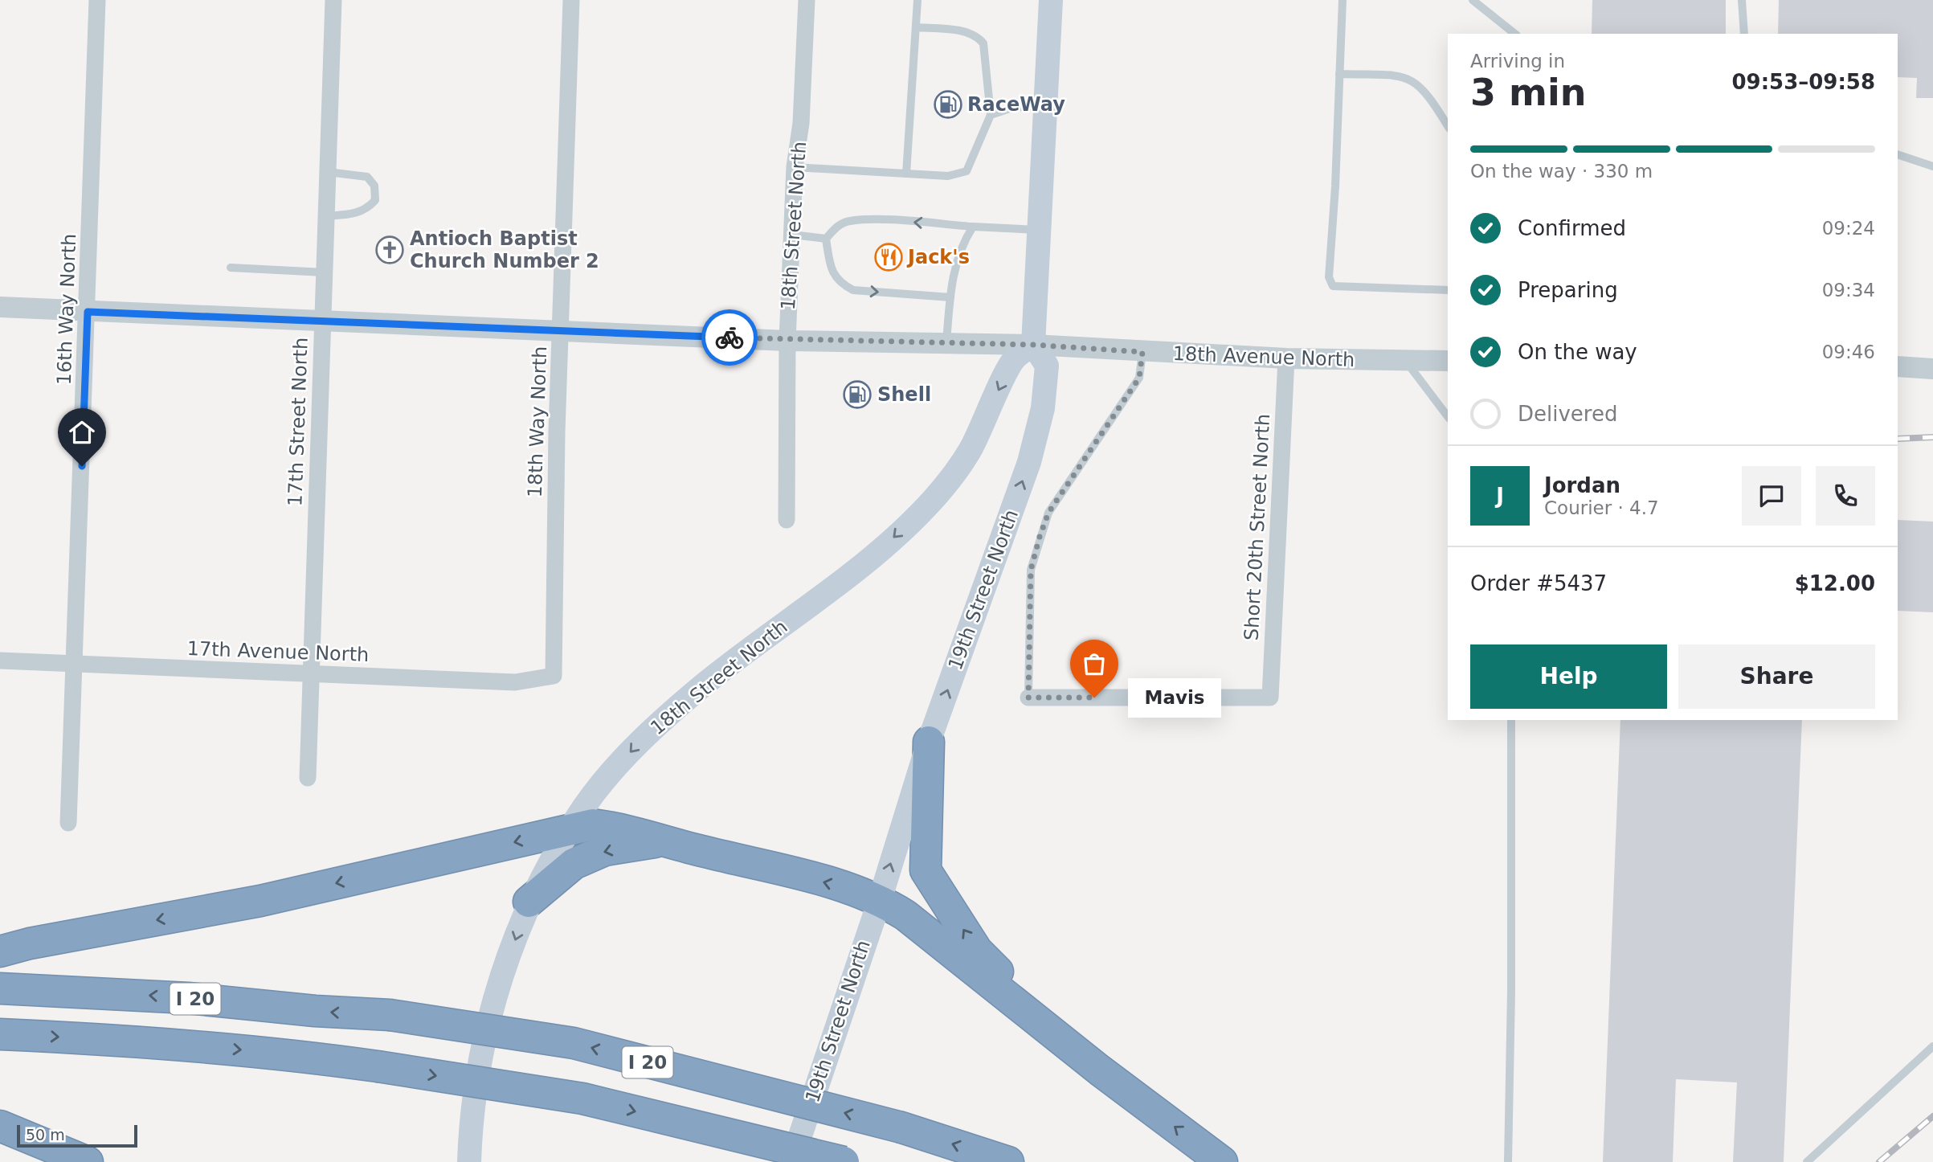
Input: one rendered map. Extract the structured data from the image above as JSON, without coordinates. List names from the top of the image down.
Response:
{
  "streets": {
    "highway": ["I 20"],
    "main road": ["18th Street North", "19th Street North"],
    "street": [
      "16th Way North",
      "18th Avenue North",
      "17th Street North",
      "18th Way North",
      "Short 20th Street North",
      "17th Avenue North"
    ]
  },
  "crossings": [
    ["18th Street North", "18th Avenue North"],
    ["18th Street North", "19th Street North"],
    ["16th Way North", "18th Avenue North"],
    ["16th Way North", "17th Avenue North"],
    ["18th Avenue North", "17th Street North"],
    ["18th Avenue North", "18th Way North"],
    ["18th Avenue North", "Short 20th Street North"],
    ["18th Avenue North", "19th Street North"],
    ["17th Street North", "17th Avenue North"],
    ["18th Way North", "17th Avenue North"]
  ],
  "one_way": ["18th Street North", "19th Street North"],
  "places": {
    "fuel station": ["RaceWay", "Shell"],
    "church": ["Antioch Baptist Church Number 2"],
    "restaurant": ["Jack's"],
    "other": ["Mavis"]
  },
  "scale_bar": "50 m",
  "page": {
    "heading": ["3 min", "Arriving in", "09:53–09:58"],
    "panel": [
      "Jordan",
      "Courier · 4.7",
      "Order #5437",
      "$12.00"
    ],
    "bar": "On the way · 330 m",
    "list": [
      ["Confirmed", "09:24"],
      ["Preparing", "09:34"],
      ["On the way", "09:46"],
      "Delivered"
    ],
    "round": "J",
    "buttons": ["Help", "Share"],
    "bubble": "Mavis",
    "scale": "50 m"
  }
}
